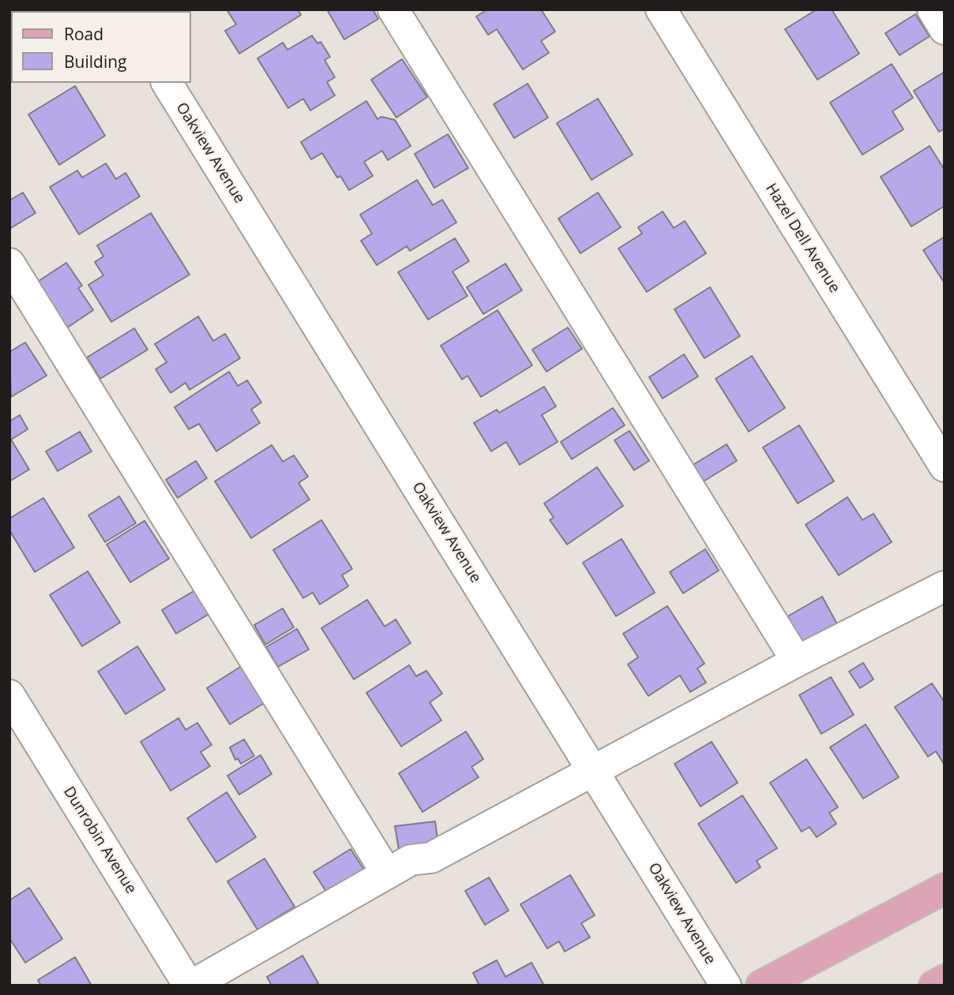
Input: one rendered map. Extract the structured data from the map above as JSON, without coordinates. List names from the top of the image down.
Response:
{
  "streets": {
    "street": ["Oakview Avenue", "Hazel Dell Avenue", "Dunrobin Avenue"]
  },
  "legend": ["Road", "Building"]
}
